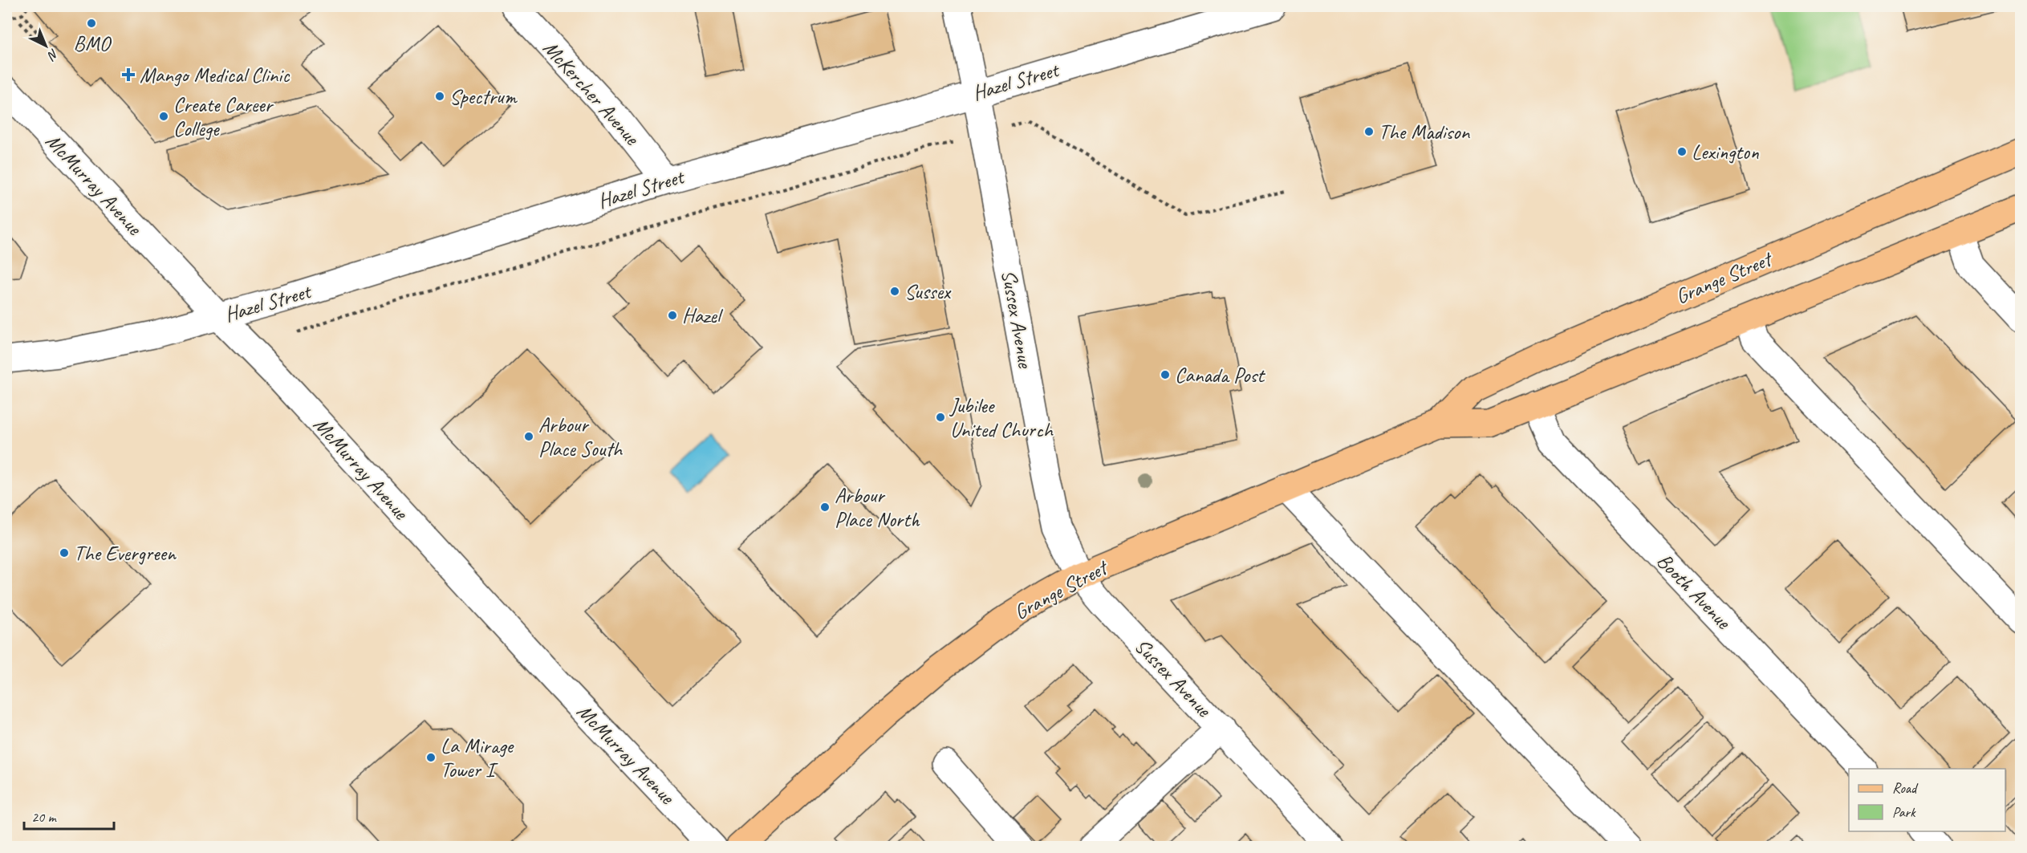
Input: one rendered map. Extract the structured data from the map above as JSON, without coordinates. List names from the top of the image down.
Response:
{
  "streets": {
    "main road": ["Grange Street"],
    "street": [
      "Hazel Street",
      "McKercher Avenue",
      "McMurray Avenue",
      "Sussex Avenue",
      "Booth Avenue"
    ]
  },
  "crossings": [
    ["Hazel Street", "McKercher Avenue"],
    ["Hazel Street", "McMurray Avenue"],
    ["Hazel Street", "Sussex Avenue"],
    ["Grange Street", "Sussex Avenue"],
    ["Grange Street", "Booth Avenue"]
  ],
  "places": {
    "other": [
      "BMO",
      "Spectrum",
      "Create Career College",
      "The Madison",
      "Lexington",
      "Sussex",
      "Hazel",
      "Canada Post",
      "Jubilee United Church",
      "Arbour Place South",
      "Arbour Place North",
      "The Evergreen",
      "La Mirage Tower I"
    ],
    "health": ["Mango Medical Clinic"]
  },
  "legend": ["Road", "Park"],
  "scale_bar": "20 m",
  "north": "bottom right"
}
